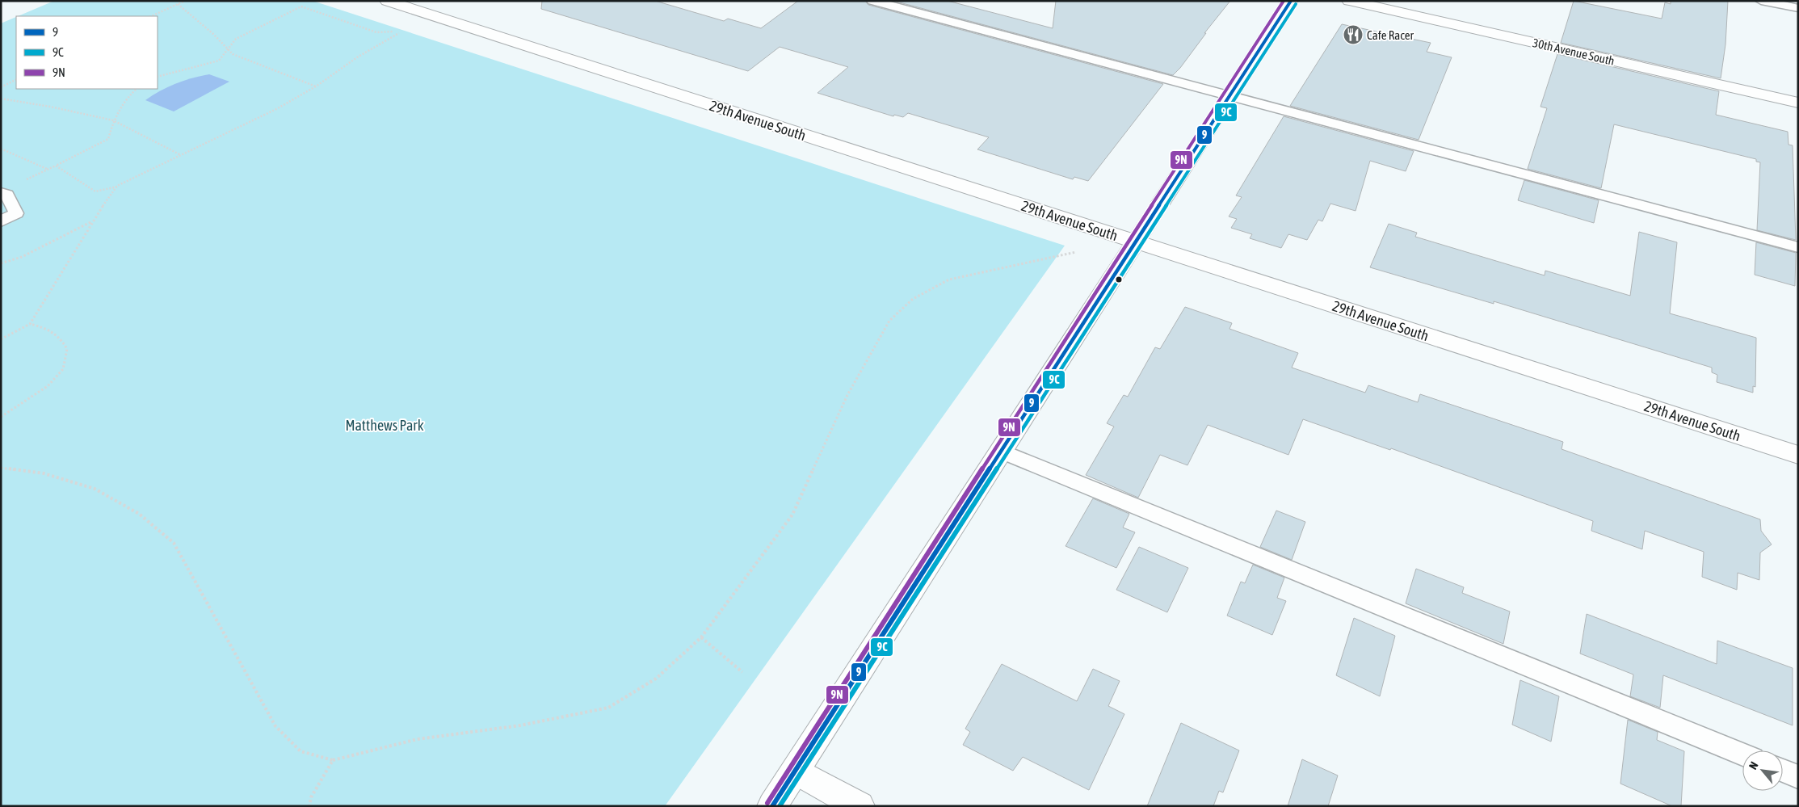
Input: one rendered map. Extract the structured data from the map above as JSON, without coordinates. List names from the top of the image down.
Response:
{
  "streets": {
    "street": ["30th Avenue South", "29th Avenue South"]
  },
  "parks": ["Matthews Park"],
  "places": {
    "restaurant": ["Cafe Racer"]
  },
  "lines": ["transit line 9", "transit line 9N", "transit line 9C"],
  "legend": ["9", "9C", "9N"],
  "north": "top left"
}
